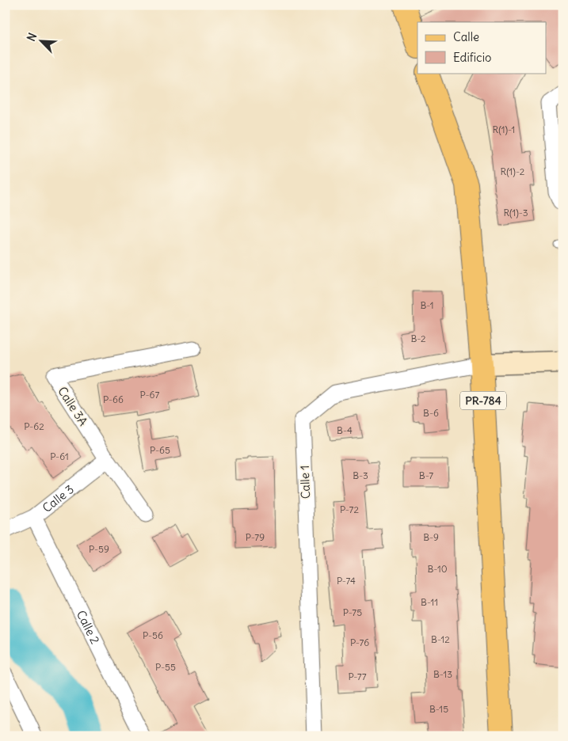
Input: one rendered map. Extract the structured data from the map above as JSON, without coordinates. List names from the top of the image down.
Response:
{
  "streets": {
    "main road": ["PR-784"],
    "street": [
      "Calle 3A",
      "Calle 1",
      "Calle 3",
      "Calle 2"
    ]
  },
  "crossings": [
    ["PR-784", "Calle 1"],
    ["Calle 3A", "Calle 3"],
    ["Calle 3", "Calle 2"]
  ],
  "house_numbers": [
    "R(1)-1",
    "R(1)-2",
    "R(1)-3",
    "B-1",
    "B-2",
    "P-67",
    "P-66",
    "B-6",
    "P-62",
    "B-4",
    "P-65",
    "P-61",
    "B-3",
    "B-7",
    "P-72",
    "P-79",
    "B-9",
    "P-59",
    "B-10",
    "P-74",
    "B-11",
    "P-75",
    "P-56",
    "B-12",
    "P-76",
    "P-55",
    "B-13",
    "P-77",
    "B-15"
  ],
  "legend": ["Calle", "Edificio"],
  "north": "top left"
}
